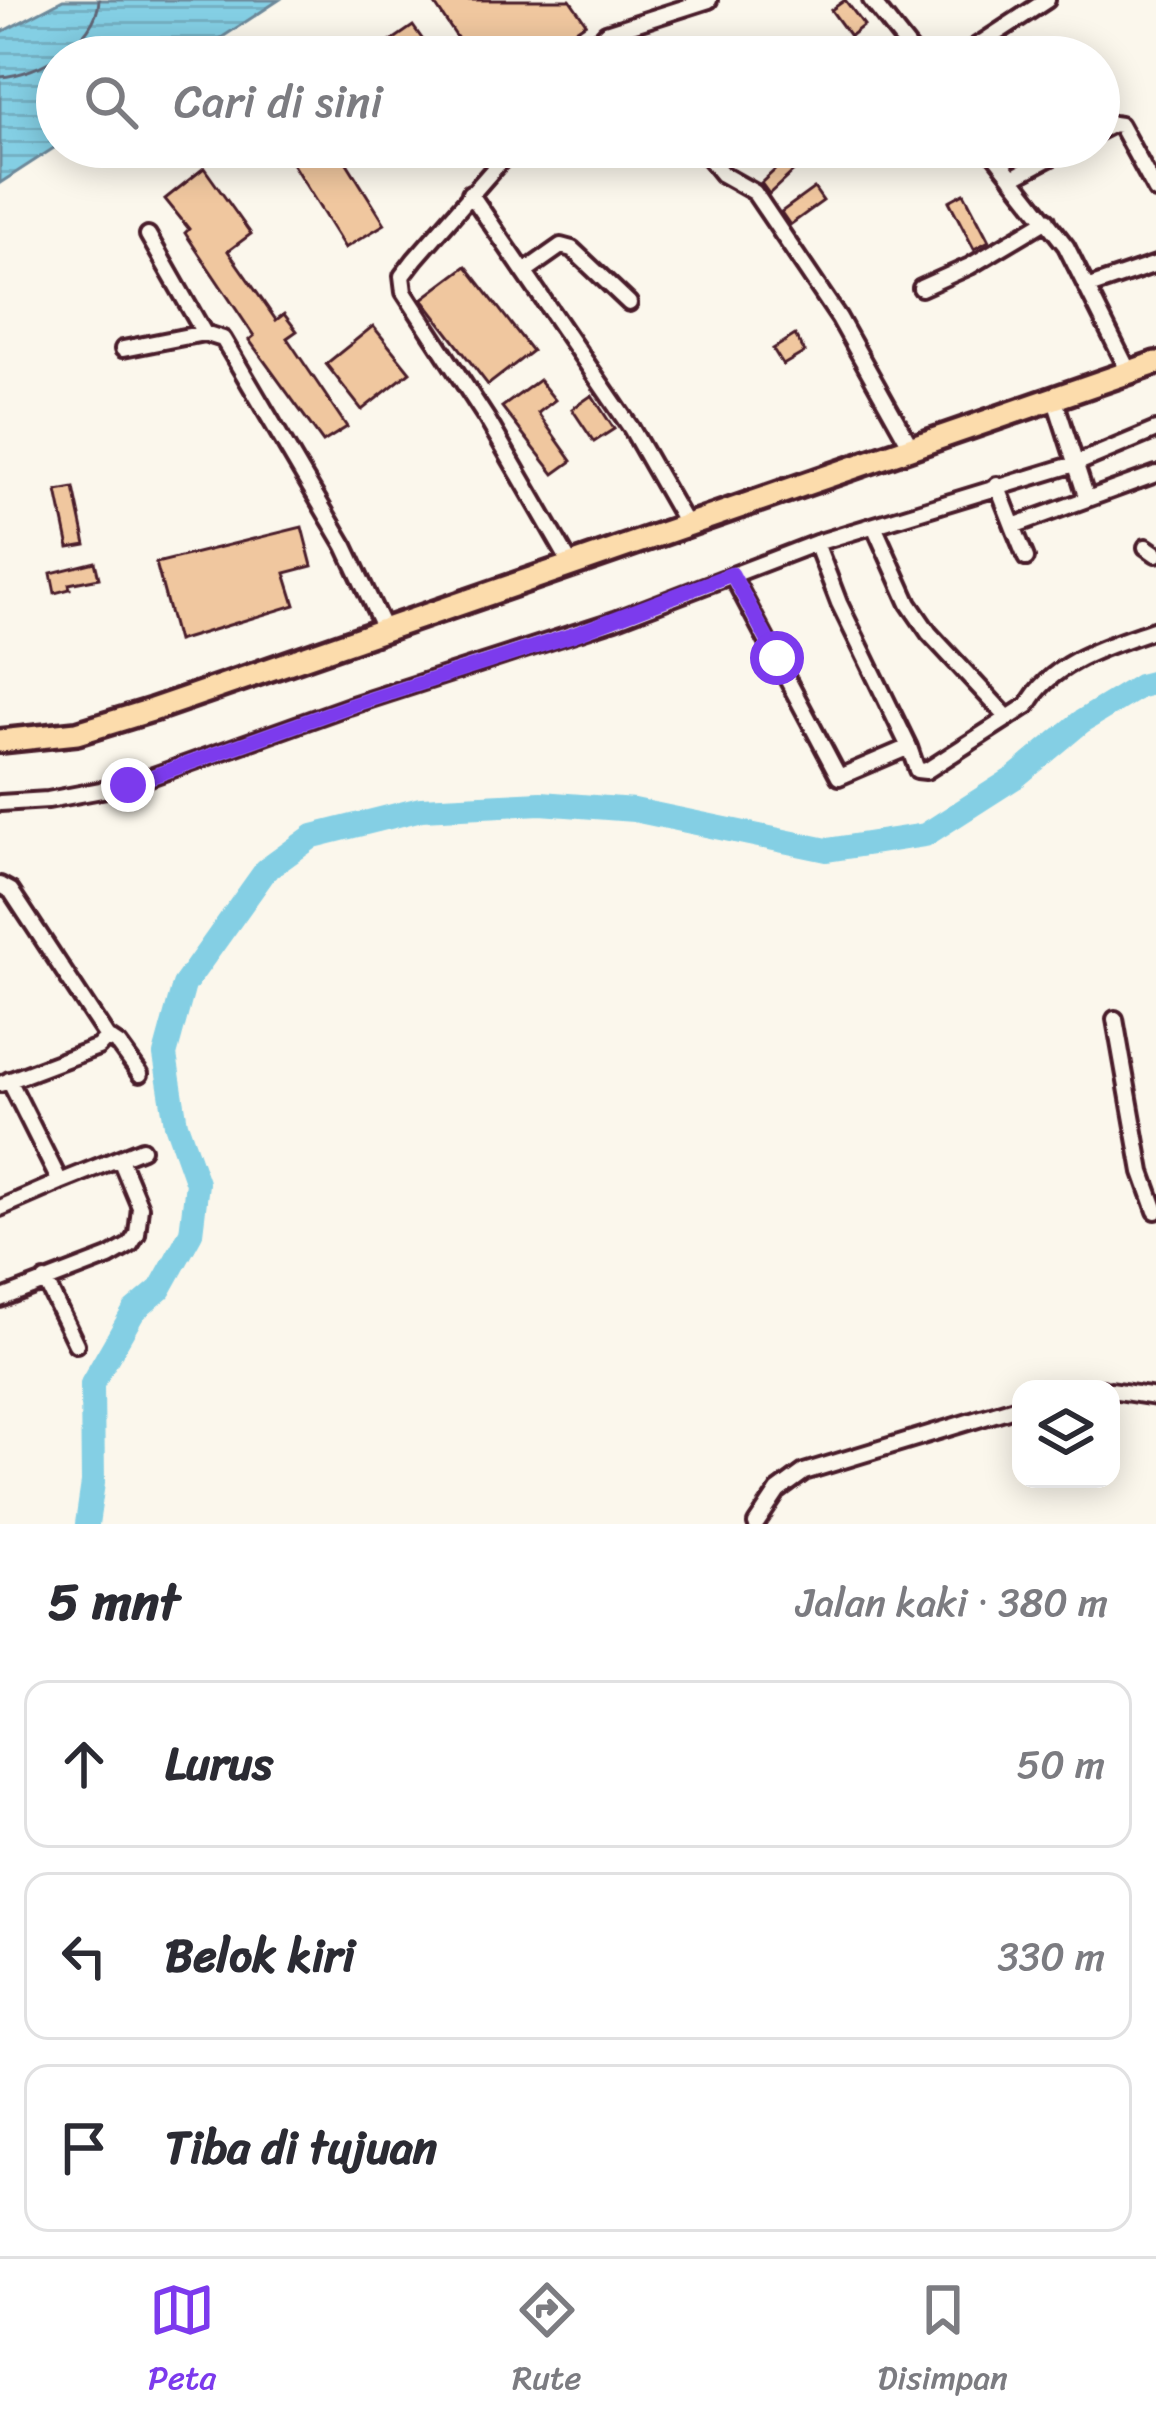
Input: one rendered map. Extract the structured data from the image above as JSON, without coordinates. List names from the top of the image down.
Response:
{
  "page": {
    "search": "Cari di sini",
    "heading": ["5 mnt", "Jalan kaki · 380 m"],
    "list": [
      ["Lurus", "50 m"],
      ["Belok kiri", "330 m"],
      "Tiba di tujuan"
    ],
    "nav": ["Peta", "Rute", "Disimpan"]
  }
}
